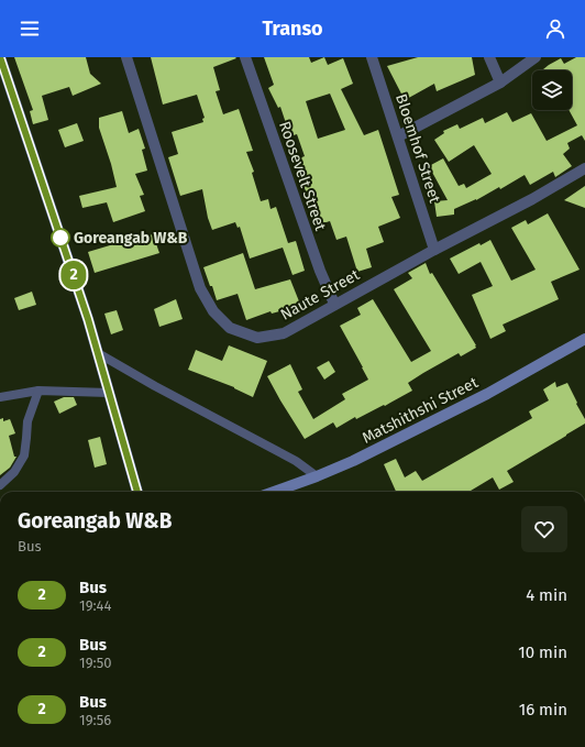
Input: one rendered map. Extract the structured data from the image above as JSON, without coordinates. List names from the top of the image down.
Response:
{
  "streets": {
    "street": [
      "Bloemhof Street",
      "Roosevelt Street",
      "Naute Street",
      "Matshithshi Street"
    ]
  },
  "crossings": [
    ["Bloemhof Street", "Naute Street"],
    ["Roosevelt Street", "Naute Street"]
  ],
  "places": ["Goreangab W&B"],
  "lines": ["bus line 2"],
  "page": {
    "header": "Transo",
    "on_map": "2",
    "heading": ["Goreangab W&B", "Bus"],
    "list": [
      {
        "mark": "2",
        "name": "Bus",
        "note": "19:44",
        "value": "4 min"
      },
      {
        "mark": "2",
        "name": "Bus",
        "note": "19:50",
        "value": "10 min"
      },
      {
        "mark": "2",
        "name": "Bus",
        "note": "19:56",
        "value": "16 min"
      }
    ]
  }
}
